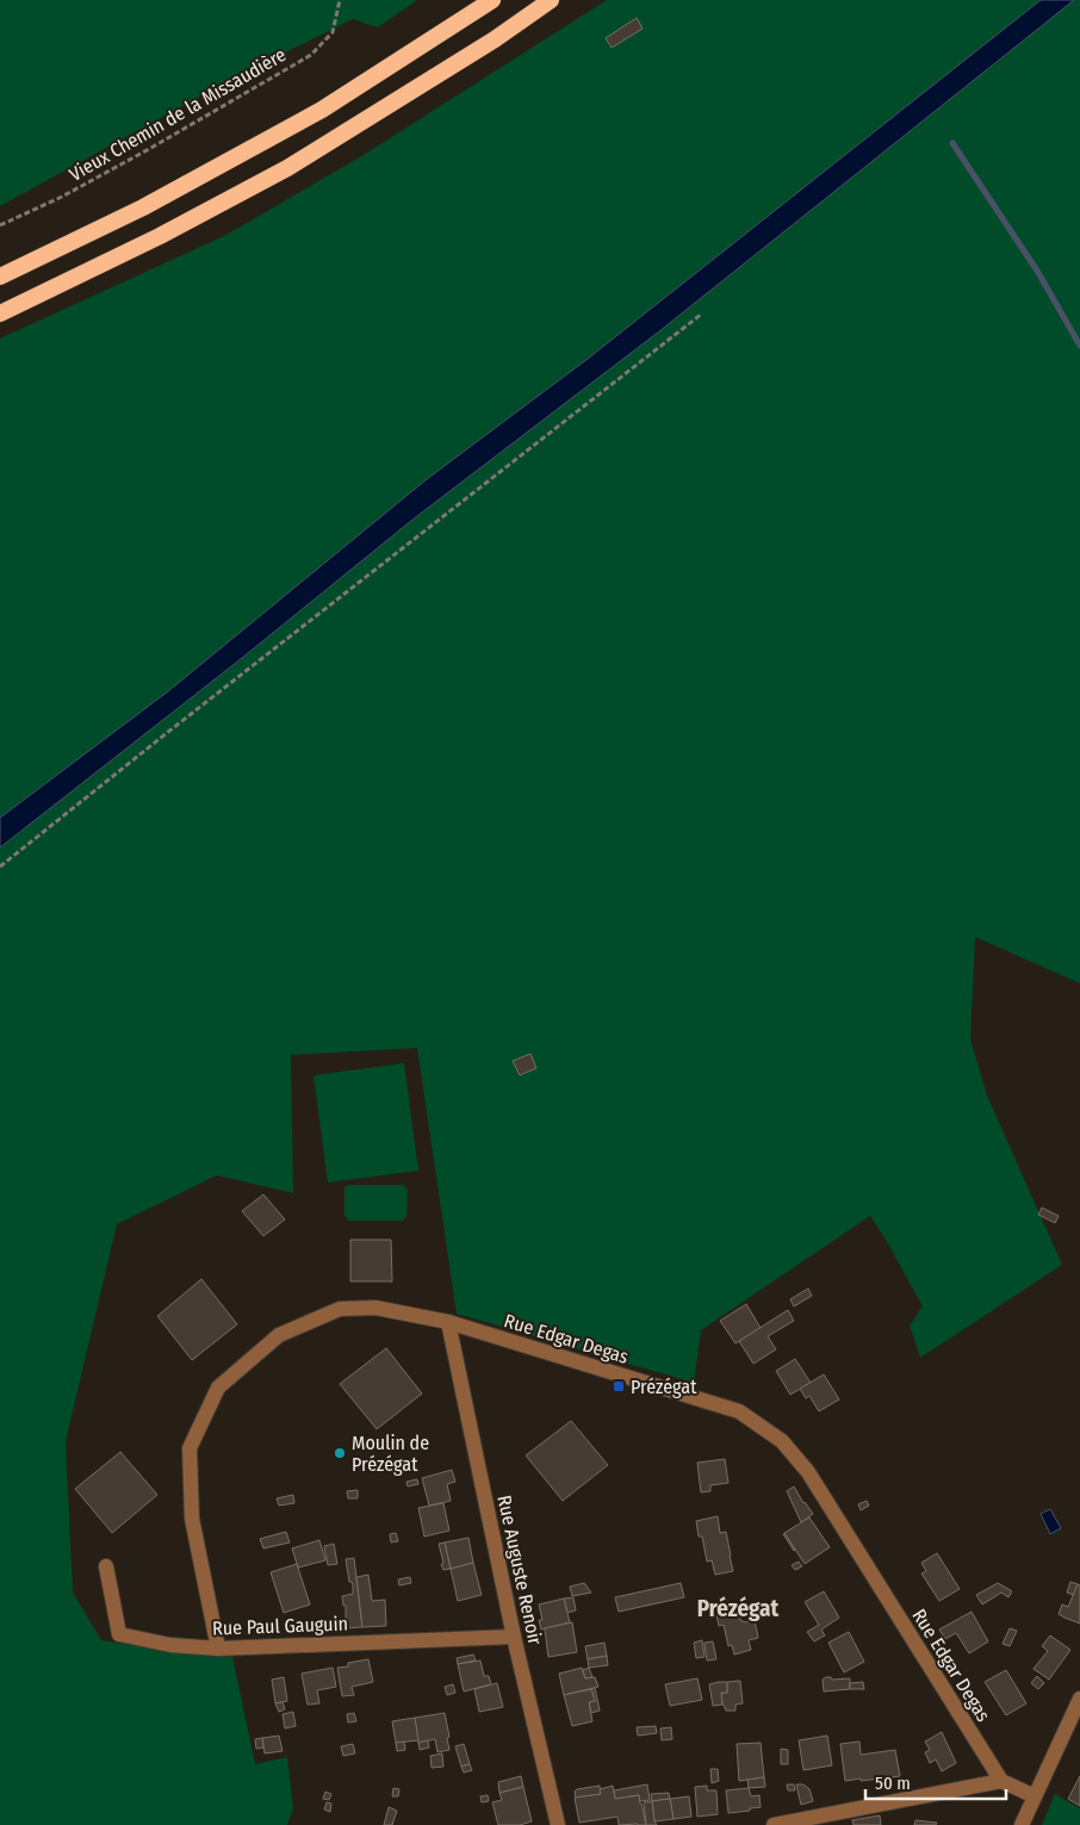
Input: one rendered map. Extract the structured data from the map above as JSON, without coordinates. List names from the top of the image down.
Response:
{
  "streets": {
    "street": ["Rue Edgar Degas", "Rue Auguste Renoir", "Rue Paul Gauguin"],
    "path": ["Vieux Chemin de la Missaudière"]
  },
  "crossings": [
    ["Rue Edgar Degas", "Rue Auguste Renoir"],
    ["Rue Edgar Degas", "Rue Paul Gauguin"],
    ["Rue Auguste Renoir", "Rue Paul Gauguin"]
  ],
  "districts": ["Prézégat"],
  "places": {
    "transit": ["Prézégat"],
    "other": ["Moulin de Prézégat"]
  },
  "scale_bar": "50 m"
}
